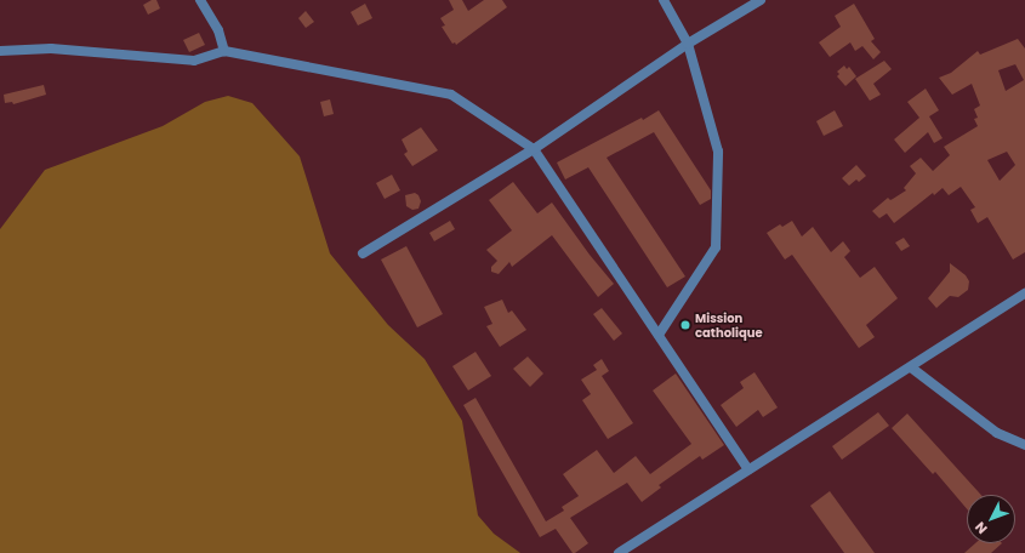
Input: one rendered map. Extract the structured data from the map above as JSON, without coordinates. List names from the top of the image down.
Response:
{
  "places": ["Mission catholique"],
  "north": "bottom left"
}
